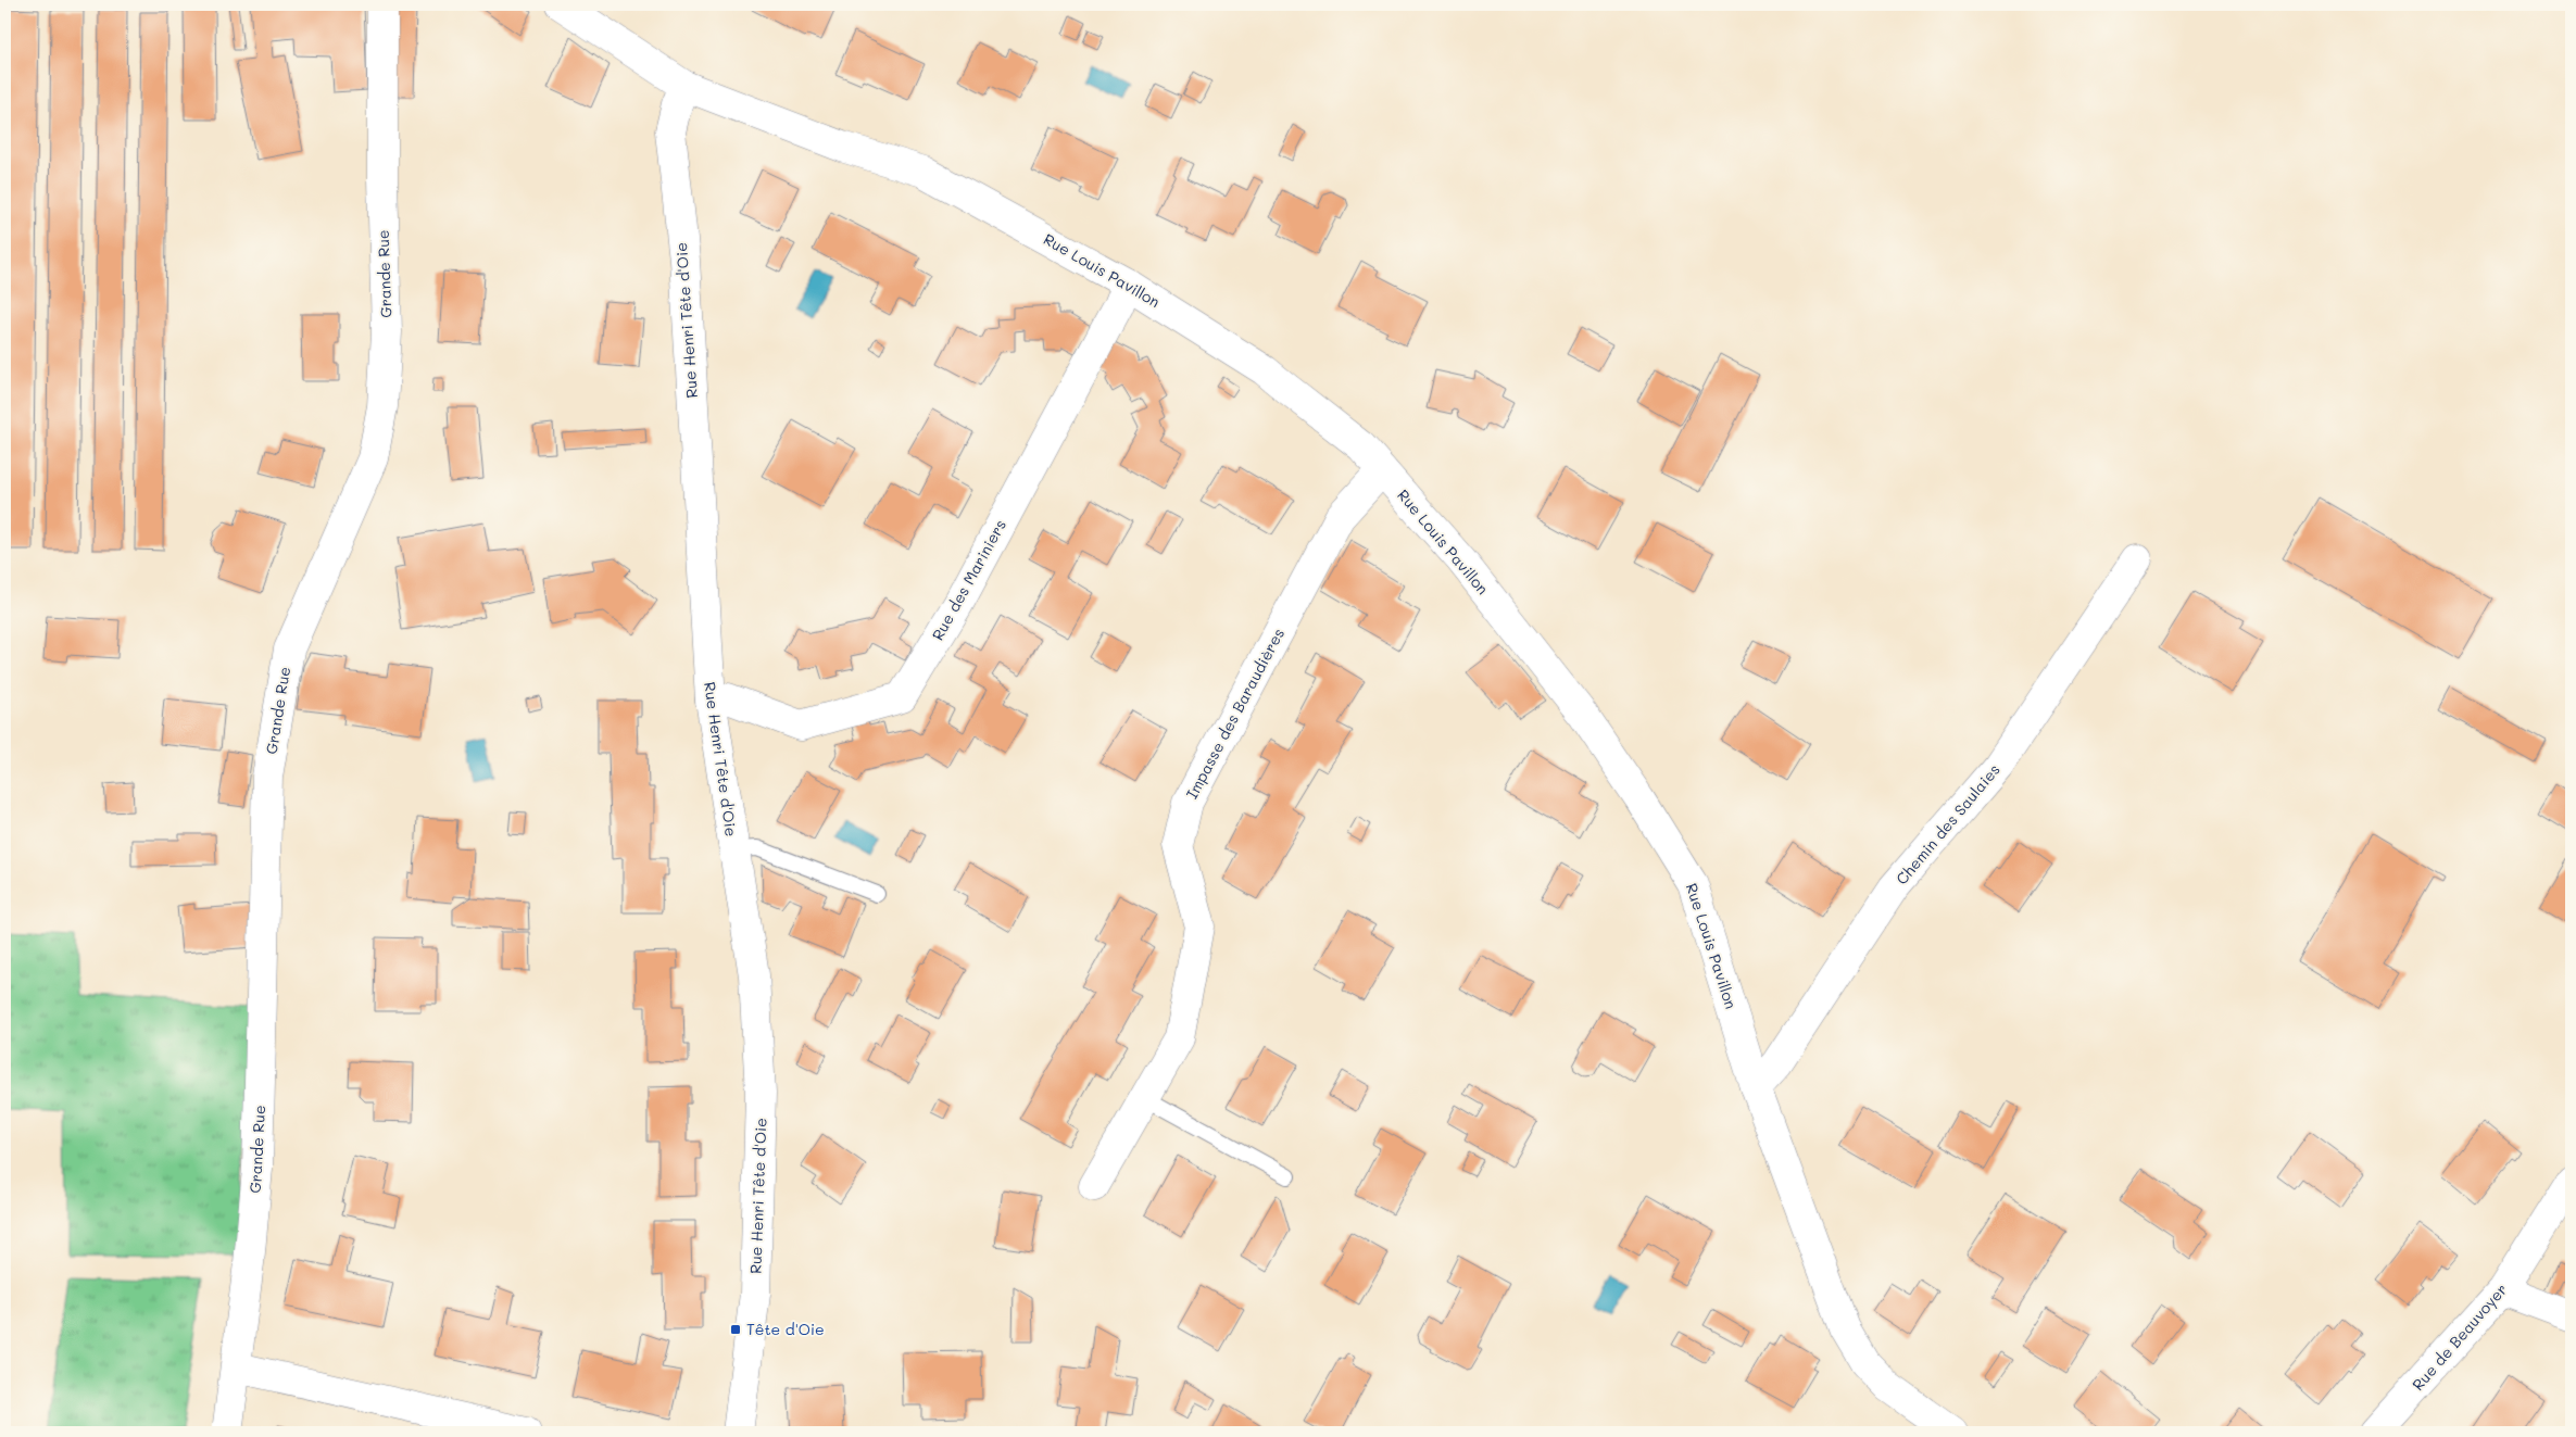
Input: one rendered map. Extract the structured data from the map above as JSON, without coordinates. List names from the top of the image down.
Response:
{
  "streets": {
    "street": [
      "Rue Louis Pavillon",
      "Grande Rue",
      "Rue Henri Tête d'Oie",
      "Rue des Mariniers",
      "Impasse des Baraudières",
      "Chemin des Saulaies",
      "Rue de Beauvoyer"
    ]
  },
  "crossings": [
    ["Rue Louis Pavillon", "Rue Henri Tête d'Oie"],
    ["Rue Louis Pavillon", "Rue des Mariniers"],
    ["Rue Louis Pavillon", "Impasse des Baraudières"],
    ["Rue Louis Pavillon", "Chemin des Saulaies"],
    ["Rue Henri Tête d'Oie", "Rue des Mariniers"]
  ],
  "places": {
    "transit": ["Tête d'Oie"]
  }
}
